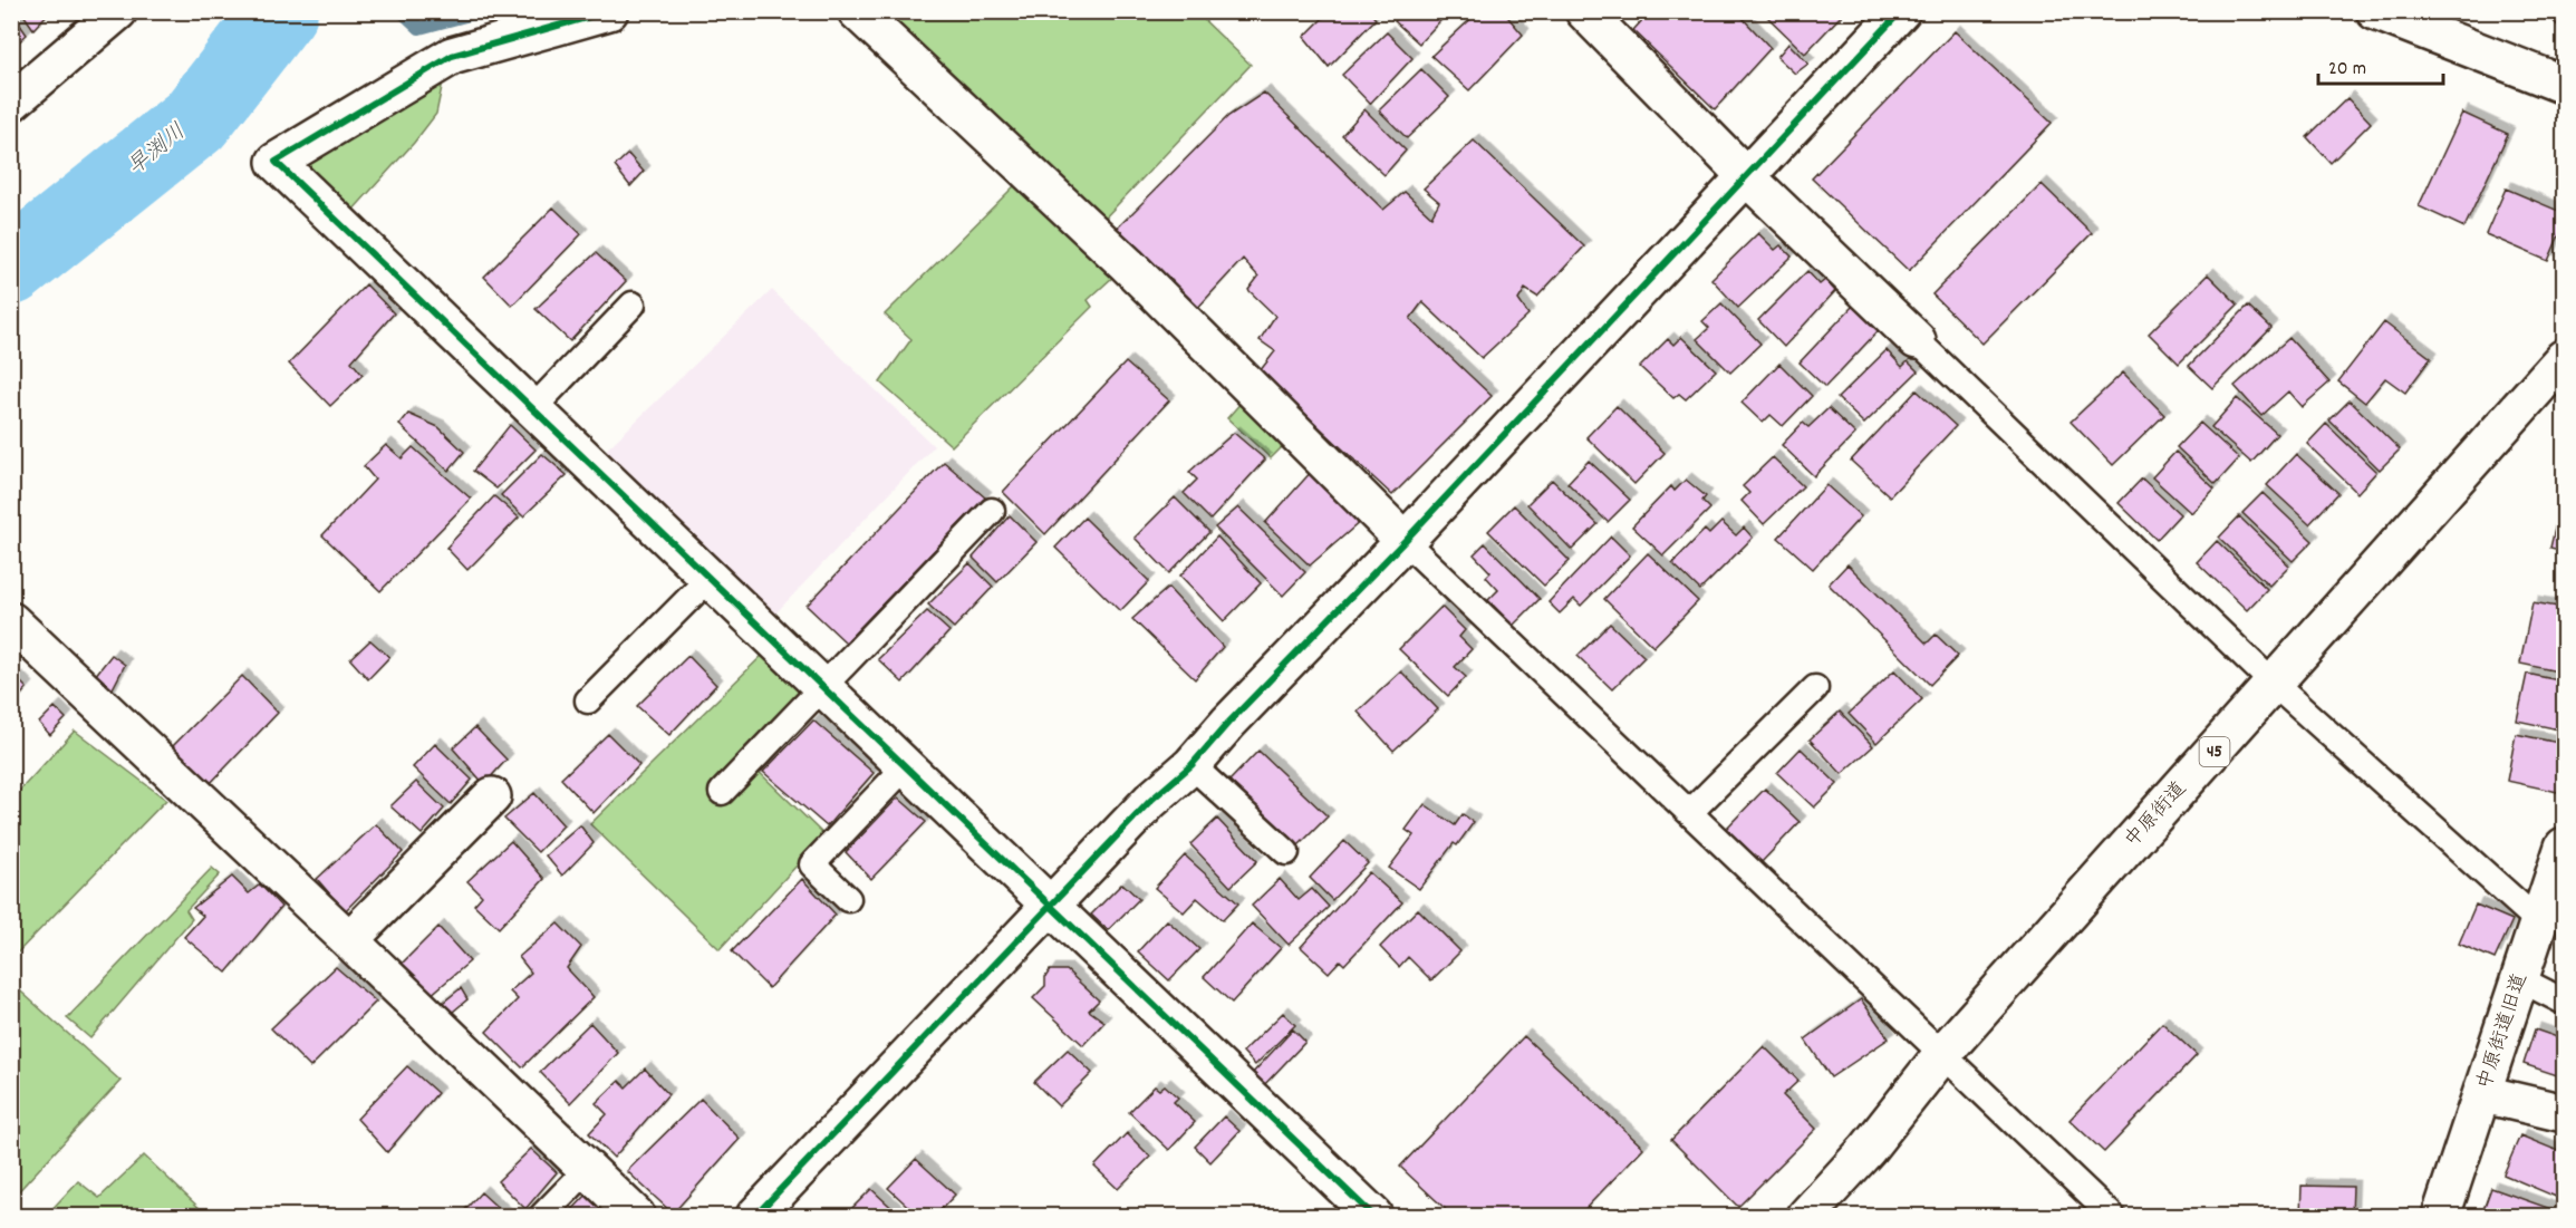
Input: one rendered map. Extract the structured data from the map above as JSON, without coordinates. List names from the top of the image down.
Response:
{
  "streets": {
    "street": ["45", "中原街道", "中原街道旧道"]
  },
  "water": ["早渕川"],
  "scale_bar": "20 m"
}
